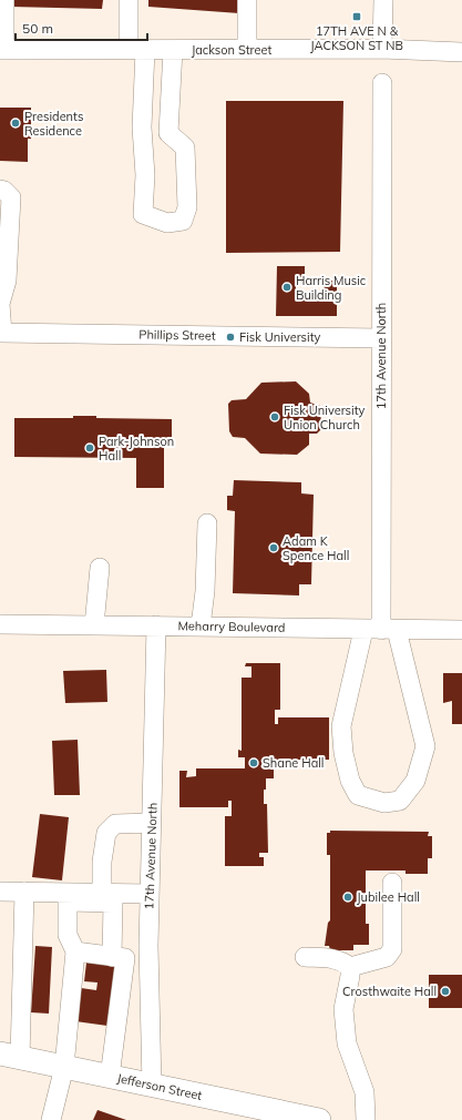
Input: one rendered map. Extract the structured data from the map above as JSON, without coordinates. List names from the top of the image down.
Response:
{
  "streets": {
    "main road": ["Jefferson Street"],
    "street": [
      "Jackson Street",
      "Phillips Street",
      "17th Avenue North",
      "Meharry Boulevard"
    ]
  },
  "crossings": [
    ["Phillips Street", "17th Avenue North"],
    ["17th Avenue North", "Meharry Boulevard"],
    ["17th Avenue North", "Jefferson Street"]
  ],
  "places": {
    "transit": ["17TH AVE N & JACKSON ST NB"],
    "other": [
      "Presidents Residence",
      "Harris Music Building",
      "Fisk University",
      "Fisk University Union Church",
      "Park-Johnson Hall",
      "Adam K Spence Hall",
      "Shane Hall",
      "Jubilee Hall",
      "Crosthwaite Hall"
    ]
  },
  "scale_bar": "50 m"
}
